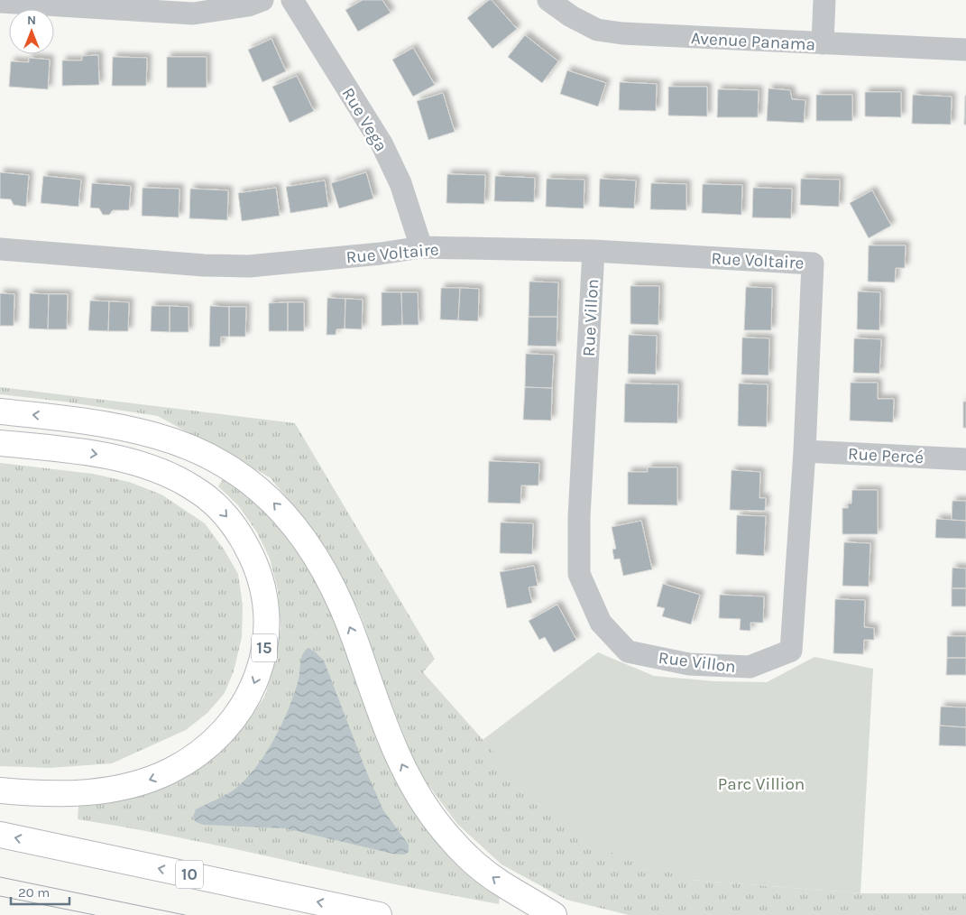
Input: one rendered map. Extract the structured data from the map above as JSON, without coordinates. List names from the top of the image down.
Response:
{
  "streets": {
    "highway": ["15", "10"],
    "street": [
      "Avenue Panama",
      "Rue Vega",
      "Rue Voltaire",
      "Rue Villon",
      "Rue Percé"
    ]
  },
  "crossings": [
    ["Rue Vega", "Rue Voltaire"],
    ["Rue Voltaire", "Rue Villon"],
    ["Rue Villon", "Rue Percé"]
  ],
  "parks": ["Parc Villion"],
  "scale_bar": "20 m",
  "north": "top"
}
